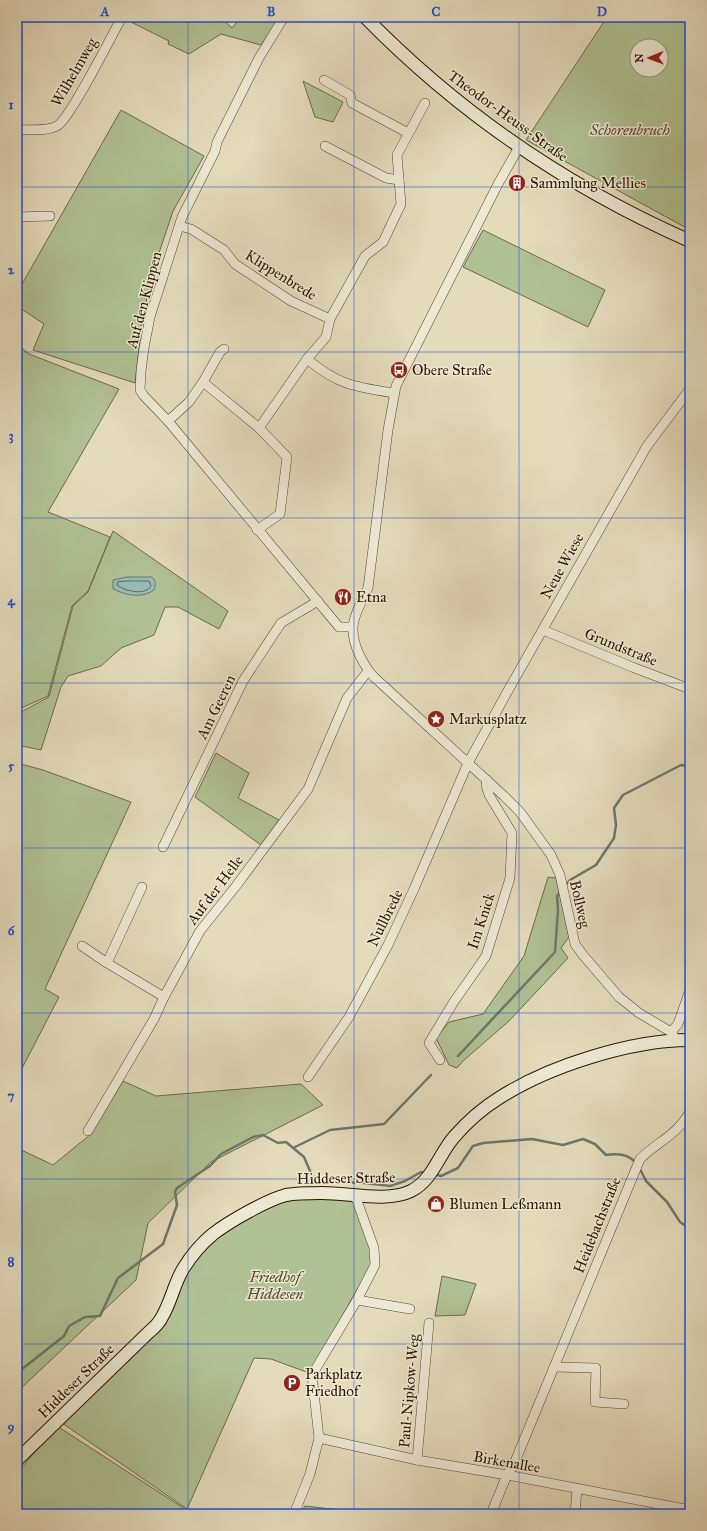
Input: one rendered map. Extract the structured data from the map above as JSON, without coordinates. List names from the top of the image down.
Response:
{
  "streets": {
    "main road": ["Theodor-Heuss-Straße", "Hiddeser Straße"],
    "street": [
      "Wilhelmweg",
      "Klippenbrede",
      "Auf den Klippen",
      "Neue Wiese",
      "Grundstraße",
      "Am Geeren",
      "Auf der Helle",
      "Bollweg",
      "Nullbrede",
      "Im Knick",
      "Heidebachstraße",
      "Paul-Nipkow-Weg",
      "Birkenallee"
    ]
  },
  "crossings": [
    ["Klippenbrede", "Auf den Klippen"],
    ["Auf den Klippen", "Am Geeren"],
    ["Neue Wiese", "Grundstraße"],
    ["Neue Wiese", "Bollweg"],
    ["Neue Wiese", "Nullbrede"],
    ["Bollweg", "Nullbrede"],
    ["Bollweg", "Im Knick"],
    ["Bollweg", "Hiddeser Straße"],
    ["Heidebachstraße", "Birkenallee"],
    ["Paul-Nipkow-Weg", "Birkenallee"]
  ],
  "parks": ["Schorenbruch", "Friedhof Hiddesen"],
  "places": {
    "building": ["Sammlung Mellies"],
    "bus stop": ["Obere Straße"],
    "restaurant": ["Etna"],
    "place": ["Markusplatz"],
    "shop": ["Blumen Leßmann"],
    "parking": ["Parkplatz Friedhof"]
  },
  "north": "left",
  "grid": {
    "columns": [
      "A",
      "B",
      "C",
      "D"
    ],
    "rows": [
      "1",
      "2",
      "3",
      "4",
      "5",
      "6",
      "7",
      "8",
      "9"
    ]
  }
}
